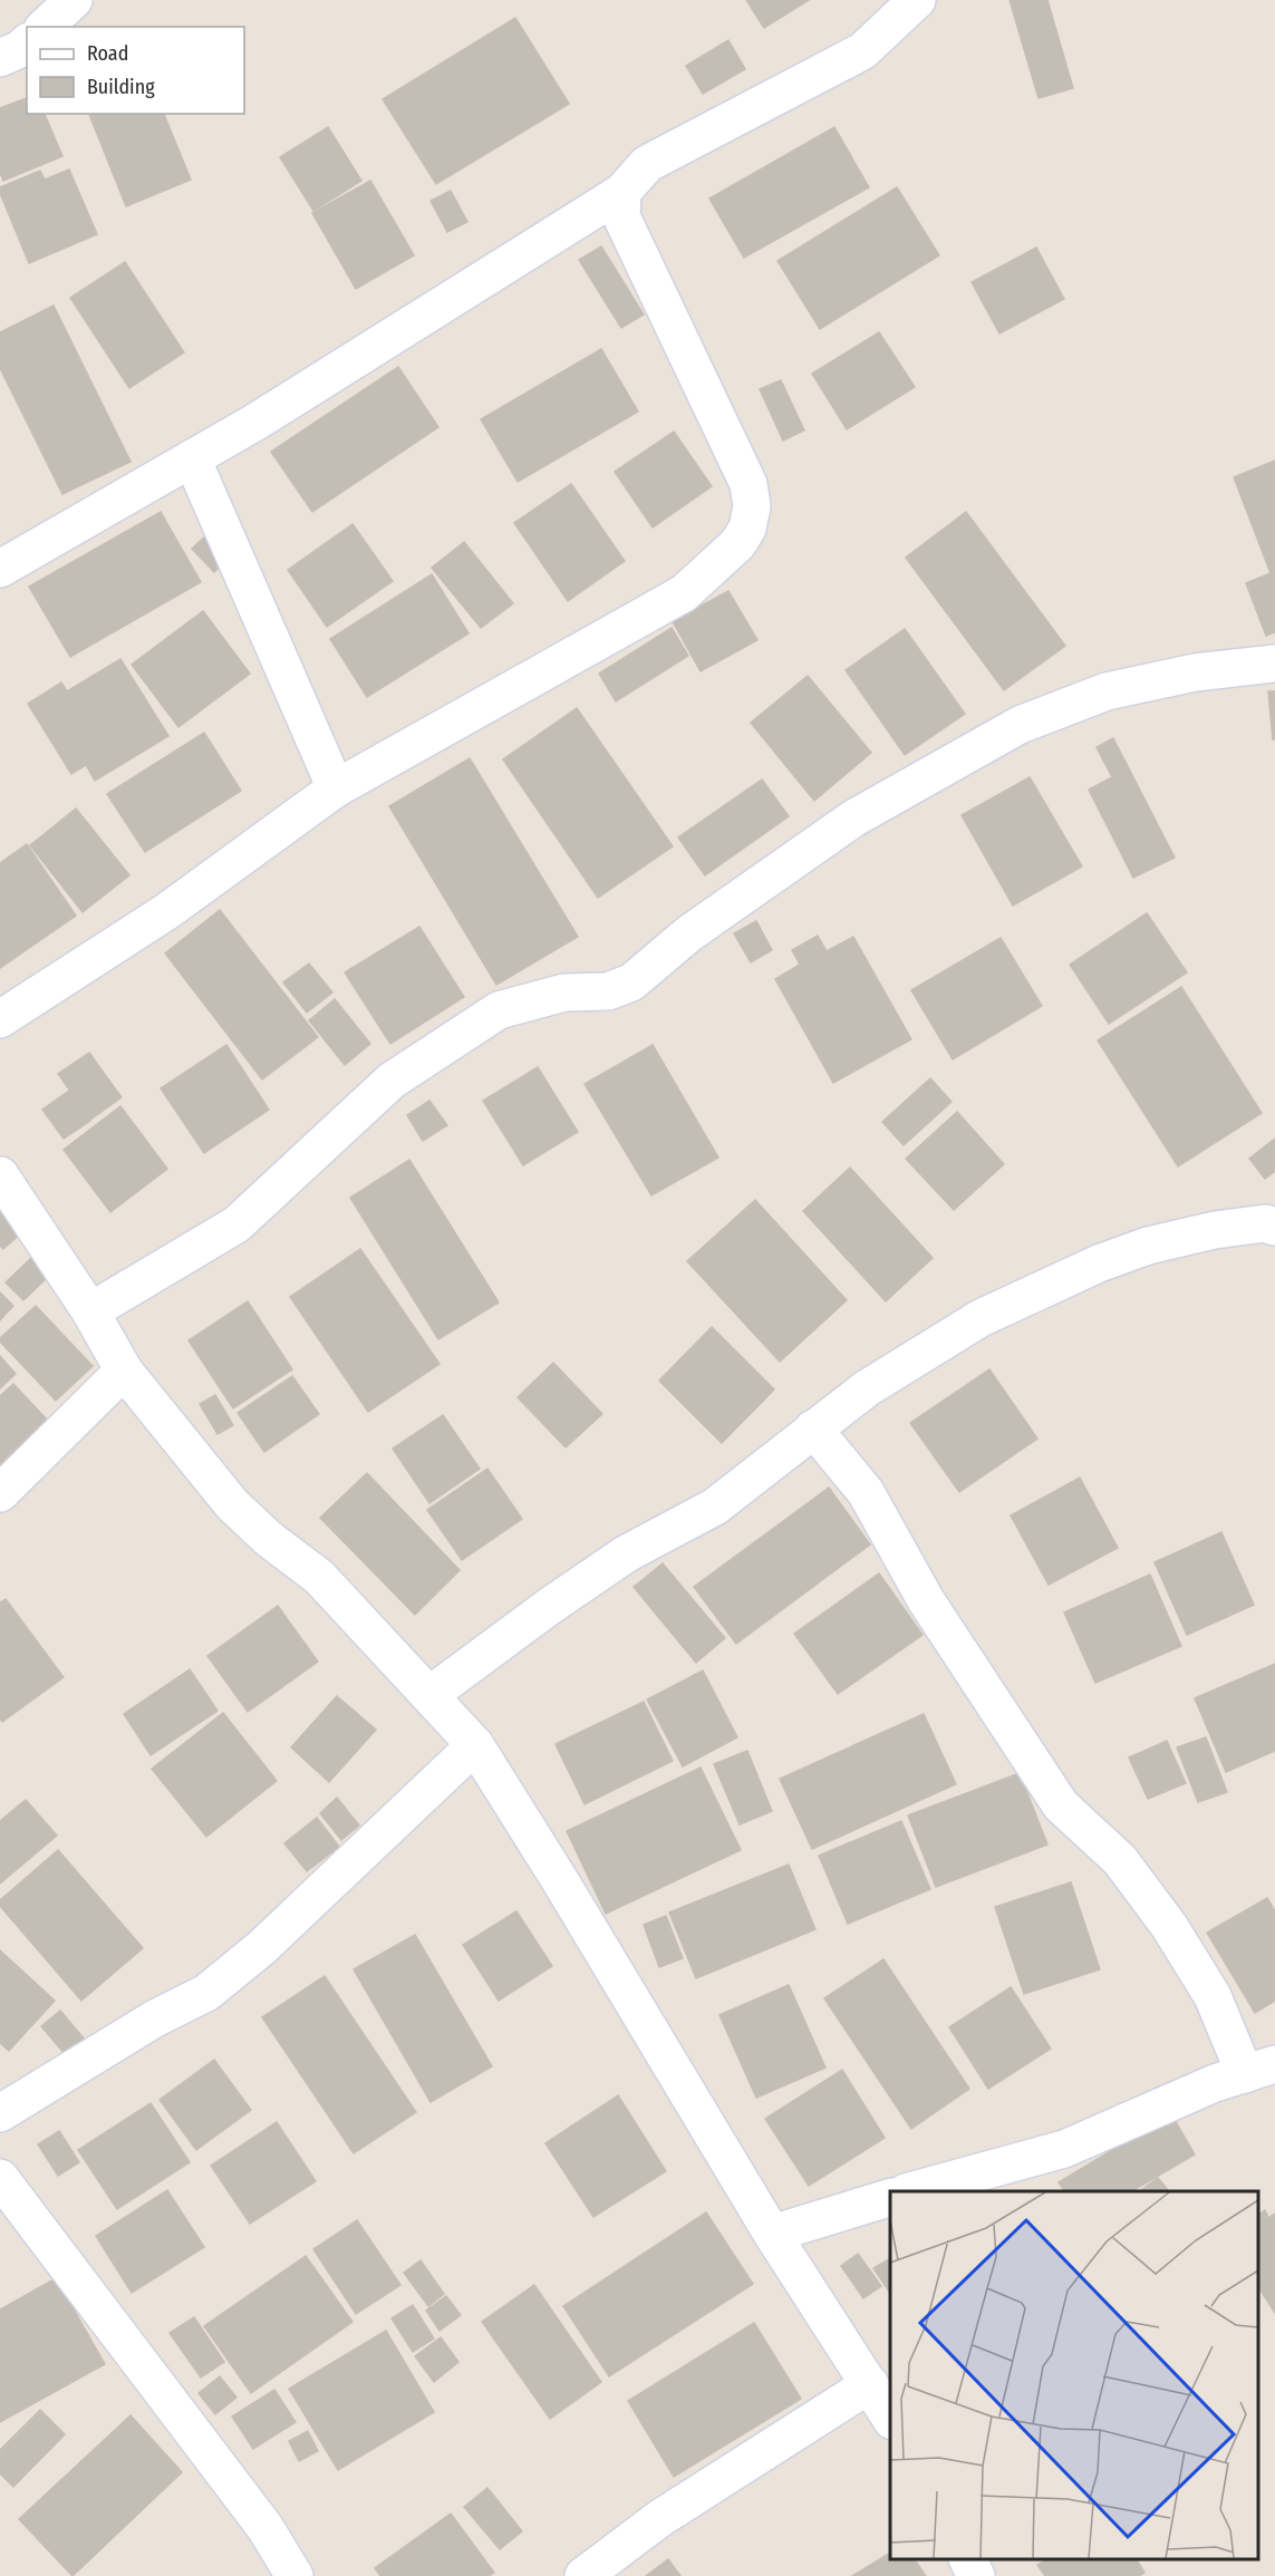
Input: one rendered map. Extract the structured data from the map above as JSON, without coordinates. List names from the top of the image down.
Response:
{
  "legend": ["Road", "Building"]
}
